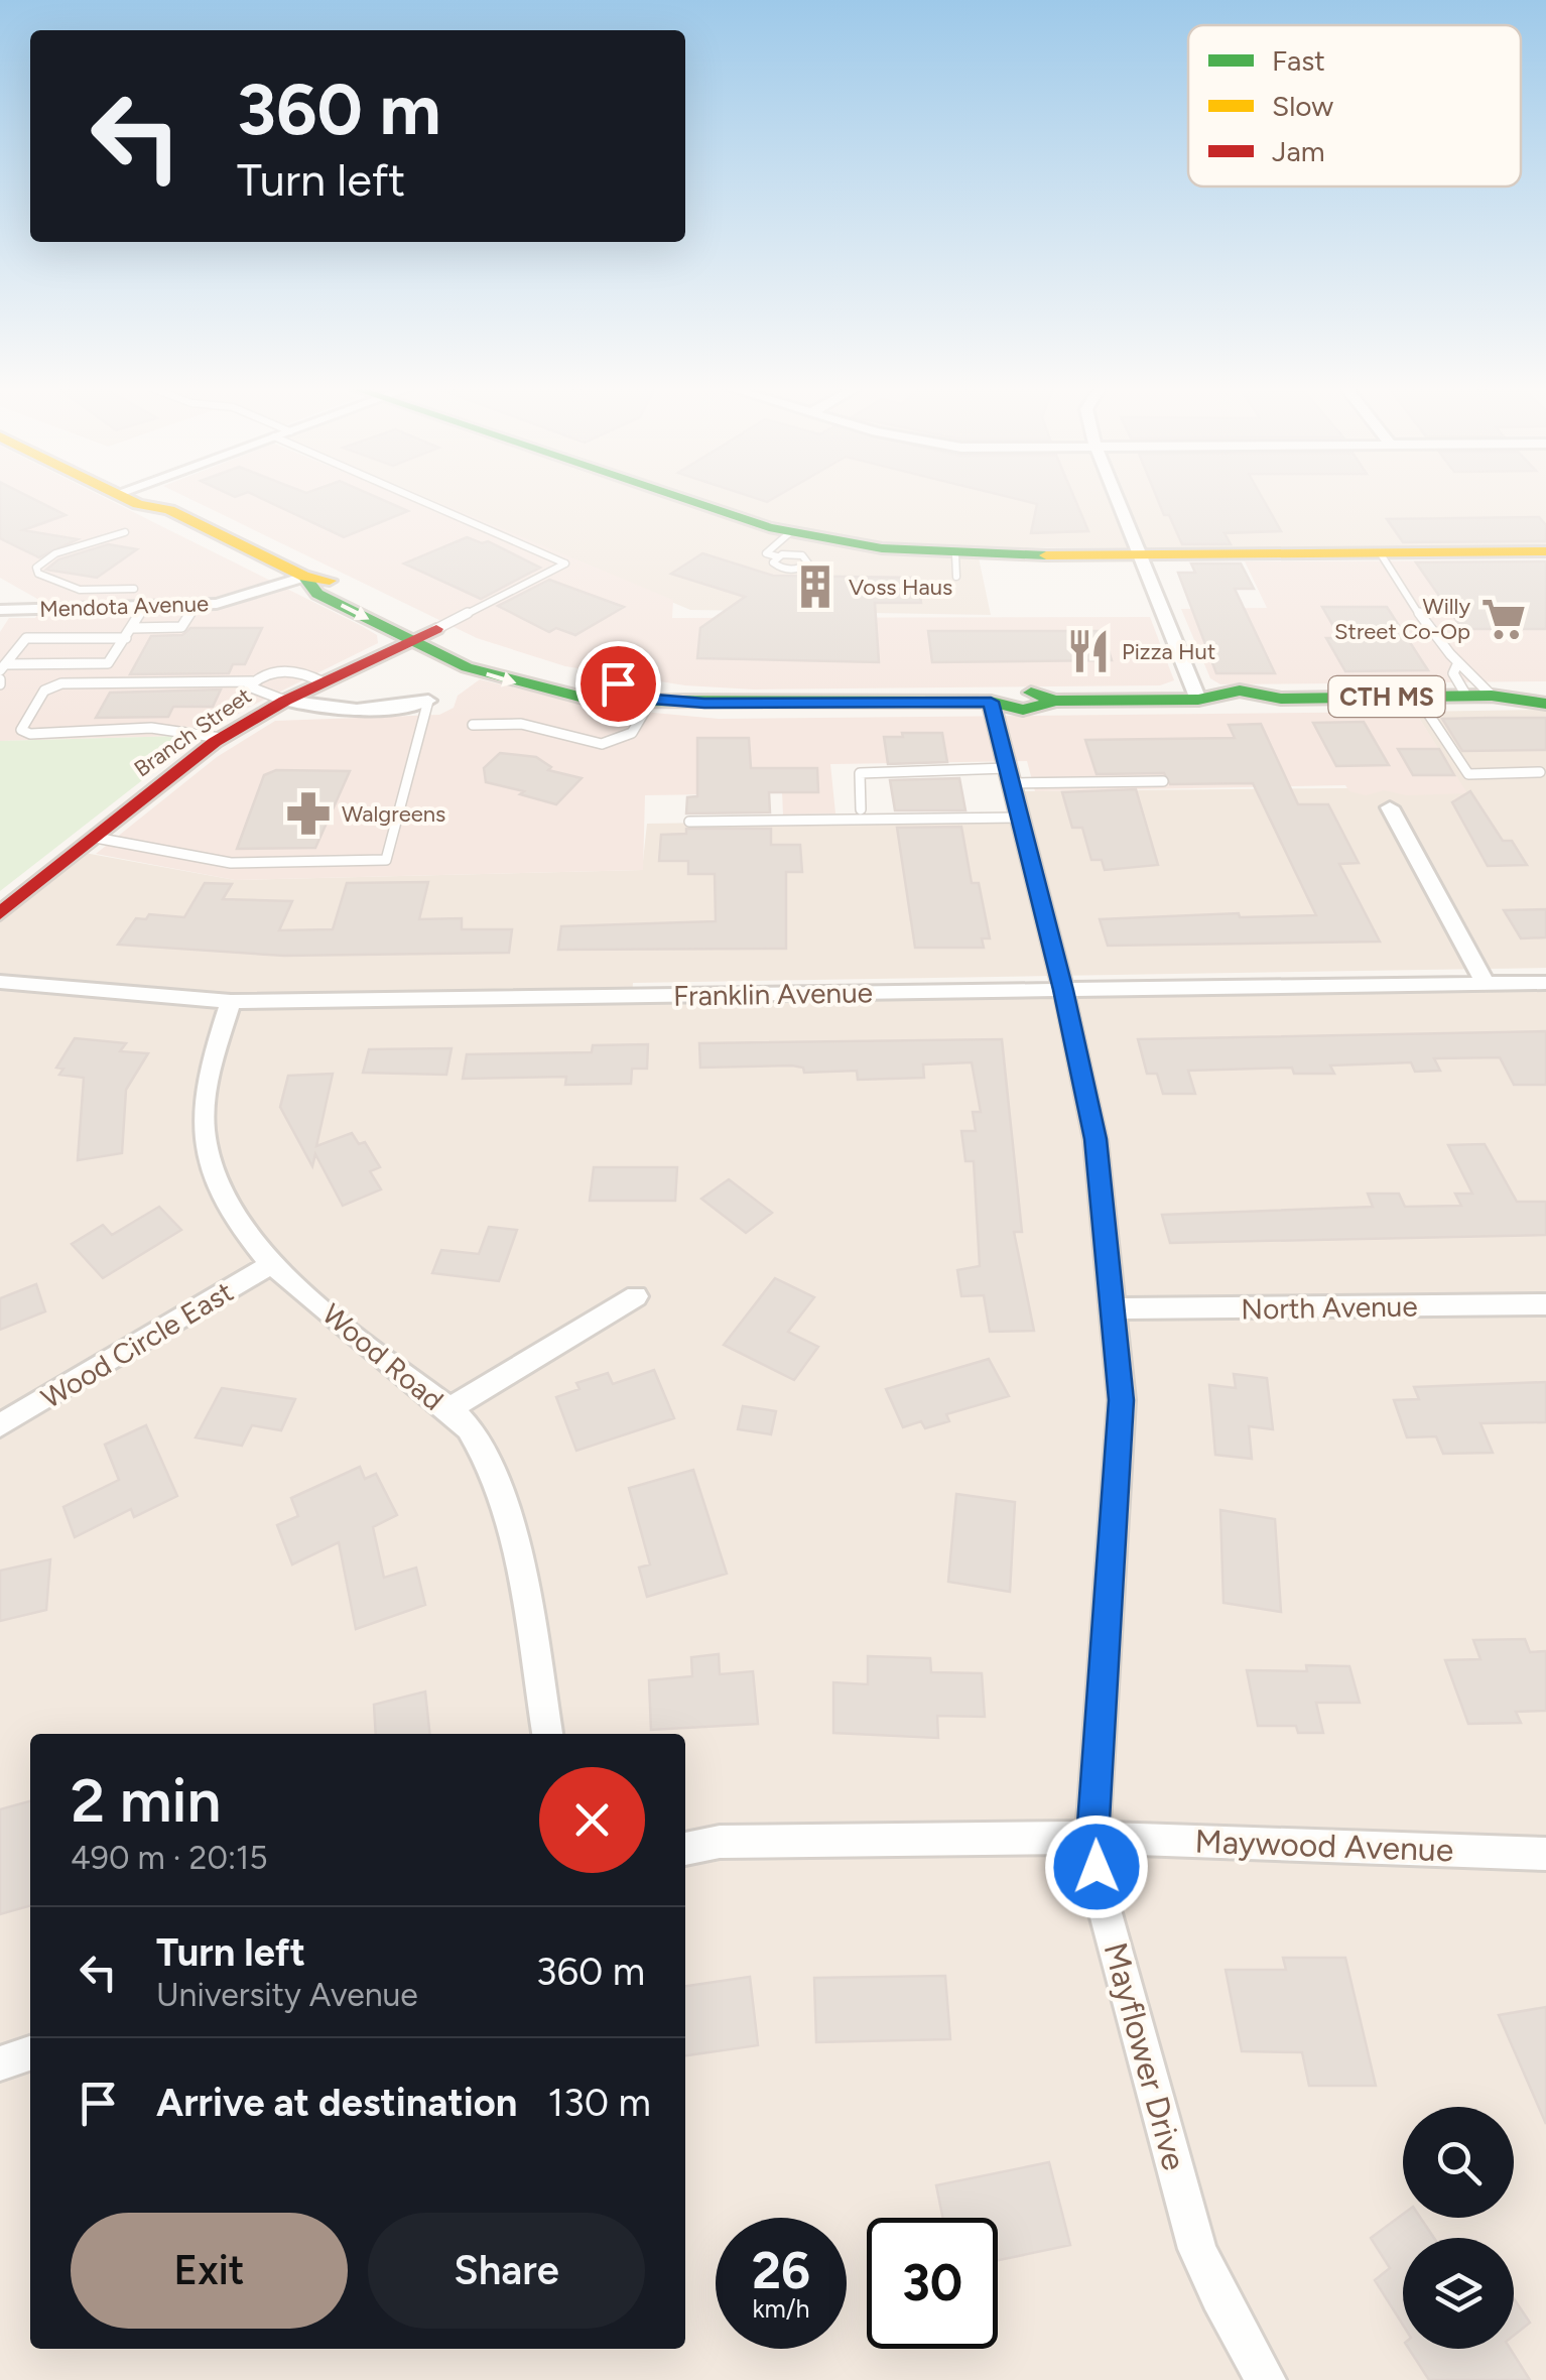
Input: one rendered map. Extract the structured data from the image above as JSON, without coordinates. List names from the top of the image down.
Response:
{
  "streets": {
    "main road": ["CTH MS", "Branch Street"],
    "street": [
      "Mendota Avenue",
      "Franklin Avenue",
      "North Avenue",
      "Wood Circle East",
      "Wood Road",
      "Maywood Avenue",
      "Mayflower Drive"
    ]
  },
  "crossings": [
    ["Mendota Avenue", "CTH MS"],
    ["CTH MS", "Branch Street"],
    ["CTH MS", "Mayflower Drive"],
    ["Franklin Avenue", "Wood Road"],
    ["Franklin Avenue", "Mayflower Drive"],
    ["North Avenue", "Mayflower Drive"],
    ["Wood Circle East", "Wood Road"],
    ["Maywood Avenue", "Mayflower Drive"]
  ],
  "places": {
    "building": ["Voss Haus"],
    "supermarket": ["Willy Street Co-Op"],
    "restaurant": ["Pizza Hut"],
    "pharmacy": ["Walgreens"]
  },
  "legend": ["Fast", "Slow", "Jam"],
  "page": {
    "turn": ["360 m", "Turn left"],
    "heading": ["2 min", "490 m · 20:15"],
    "list": [
      {
        "name": "Turn left",
        "note": "University Avenue",
        "value": "360 m"
      },
      {
        "name": "Arrive at destination",
        "value": "130 m"
      }
    ],
    "buttons": ["Exit", "Share"],
    "speed": "26 km/h",
    "limit": "30"
  }
}
